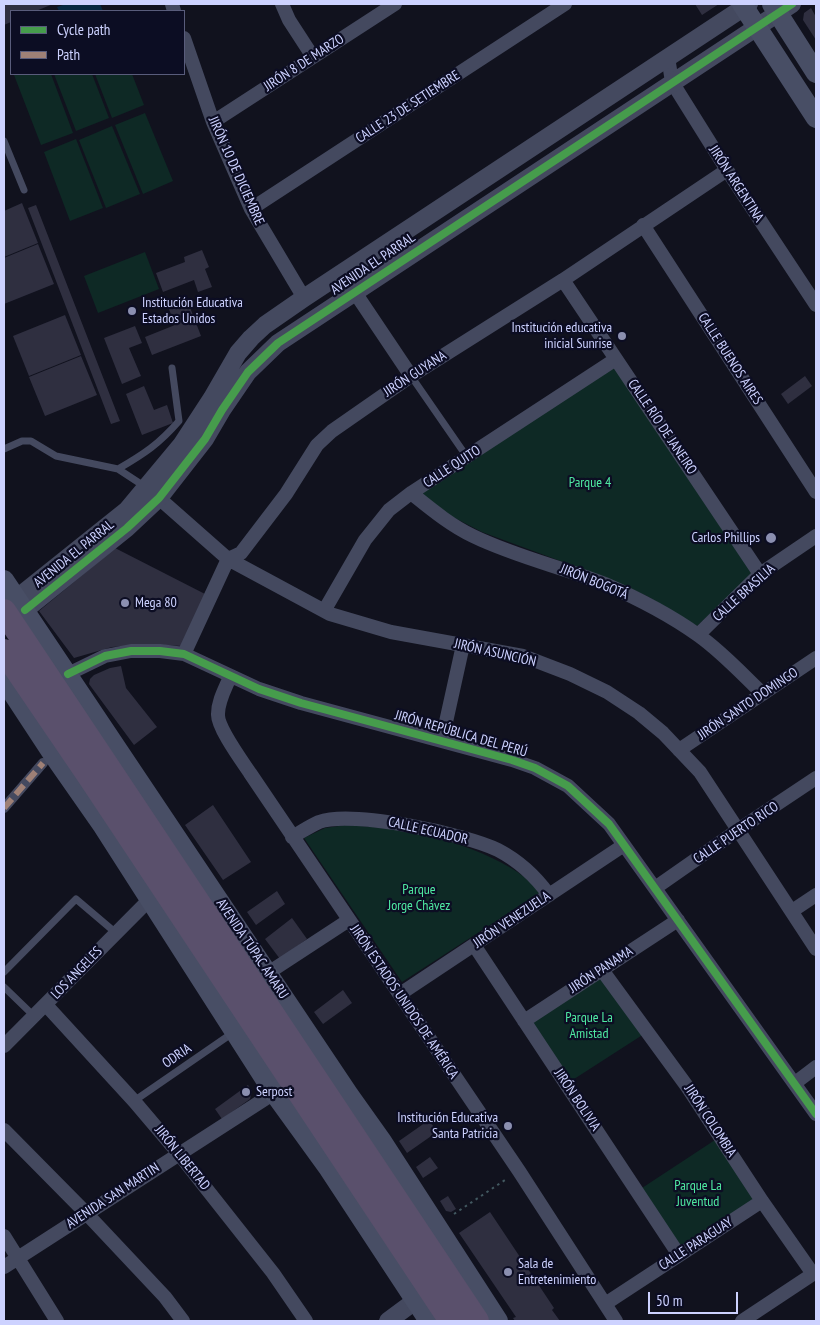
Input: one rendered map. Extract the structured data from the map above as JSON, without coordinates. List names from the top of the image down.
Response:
{
  "streets": {
    "highway": ["AVENIDA TÚPAC AMARU"],
    "street": [
      "JIRÓN 8 DE MARZO",
      "CALLE 23 DE SETIEMBRE",
      "JIRÓN 10 DE DICIEMBRE",
      "JIRÓN ARGENTINA",
      "AVENIDA EL PARRAL",
      "CALLE BUENOS AIRES",
      "JIRÓN GUYANA",
      "CALLE RÍO DE JANEIRO",
      "CALLE QUITO",
      "JIRÓN BOGOTÁ",
      "CALLE BRASILIA",
      "JIRÓN ASUNCIÓN",
      "JIRÓN SANTO DOMINGO",
      "JIRÓN REPÚBLICA DEL PERÚ",
      "CALLE ECUADOR",
      "CALLE PUERTO RICO",
      "JIRÓN VENEZUELA",
      "JIRÓN PANAMA",
      "LOS ANGELES",
      "JIRÓN ESTADOS UNIDOS DE AMÉRICA",
      "JIRÓN BOLIVIA",
      "JIRÓN COLOMBIA",
      "JIRÓN LIBERTAD",
      "AVENIDA SAN MARTIN",
      "CALLE PARAGUAY"
    ],
    "lane": ["ODRIA"]
  },
  "crossings": [
    ["JIRÓN 8 DE MARZO", "JIRÓN 10 DE DICIEMBRE"],
    ["CALLE 23 DE SETIEMBRE", "JIRÓN 10 DE DICIEMBRE"],
    ["JIRÓN 10 DE DICIEMBRE", "AVENIDA EL PARRAL"],
    ["JIRÓN ARGENTINA", "AVENIDA EL PARRAL"],
    ["JIRÓN ARGENTINA", "JIRÓN GUYANA"],
    ["AVENIDA EL PARRAL", "JIRÓN ASUNCIÓN"],
    ["AVENIDA EL PARRAL", "AVENIDA TÚPAC AMARU"],
    ["CALLE BUENOS AIRES", "JIRÓN GUYANA"],
    ["JIRÓN GUYANA", "CALLE RÍO DE JANEIRO"],
    ["JIRÓN GUYANA", "JIRÓN ASUNCIÓN"],
    ["JIRÓN GUYANA", "JIRÓN REPÚBLICA DEL PERÚ"],
    ["CALLE RÍO DE JANEIRO", "CALLE QUITO"],
    ["CALLE RÍO DE JANEIRO", "CALLE BRASILIA"],
    ["CALLE QUITO", "JIRÓN BOGOTÁ"],
    ["CALLE QUITO", "JIRÓN ASUNCIÓN"],
    ["JIRÓN BOGOTÁ", "CALLE BRASILIA"],
    ["JIRÓN BOGOTÁ", "JIRÓN SANTO DOMINGO"],
    ["JIRÓN ASUNCIÓN", "JIRÓN SANTO DOMINGO"],
    ["JIRÓN ASUNCIÓN", "CALLE PUERTO RICO"],
    ["JIRÓN REPÚBLICA DEL PERÚ", "CALLE PUERTO RICO"],
    ["JIRÓN REPÚBLICA DEL PERÚ", "JIRÓN VENEZUELA"],
    ["JIRÓN REPÚBLICA DEL PERÚ", "AVENIDA TÚPAC AMARU"],
    ["JIRÓN REPÚBLICA DEL PERÚ", "JIRÓN PANAMA"],
    ["JIRÓN REPÚBLICA DEL PERÚ", "JIRÓN ESTADOS UNIDOS DE AMÉRICA"],
    ["CALLE ECUADOR", "JIRÓN VENEZUELA"],
    ["CALLE ECUADOR", "JIRÓN ESTADOS UNIDOS DE AMÉRICA"],
    ["JIRÓN VENEZUELA", "JIRÓN ESTADOS UNIDOS DE AMÉRICA"],
    ["JIRÓN VENEZUELA", "JIRÓN BOLIVIA"],
    ["JIRÓN PANAMA", "JIRÓN BOLIVIA"],
    ["JIRÓN PANAMA", "JIRÓN COLOMBIA"],
    ["LOS ANGELES", "JIRÓN LIBERTAD"],
    ["JIRÓN ESTADOS UNIDOS DE AMÉRICA", "CALLE PARAGUAY"],
    ["ODRIA", "JIRÓN LIBERTAD"],
    ["JIRÓN BOLIVIA", "CALLE PARAGUAY"],
    ["JIRÓN COLOMBIA", "CALLE PARAGUAY"],
    ["JIRÓN LIBERTAD", "AVENIDA SAN MARTIN"]
  ],
  "parks": [
    "Parque 4",
    "Parque Jorge Chávez",
    "Parque La Amistad",
    "Parque La Juventud"
  ],
  "places": [
    "Institución Educativa Estados Unidos",
    "Institución educativa inicial Sunrise",
    "Carlos Phillips",
    "Mega 80",
    "Serpost",
    "Institución Educativa Santa Patricia",
    "Sala de Entretenimiento"
  ],
  "legend": ["Cycle path", "Path"],
  "scale_bar": "50 m"
}
